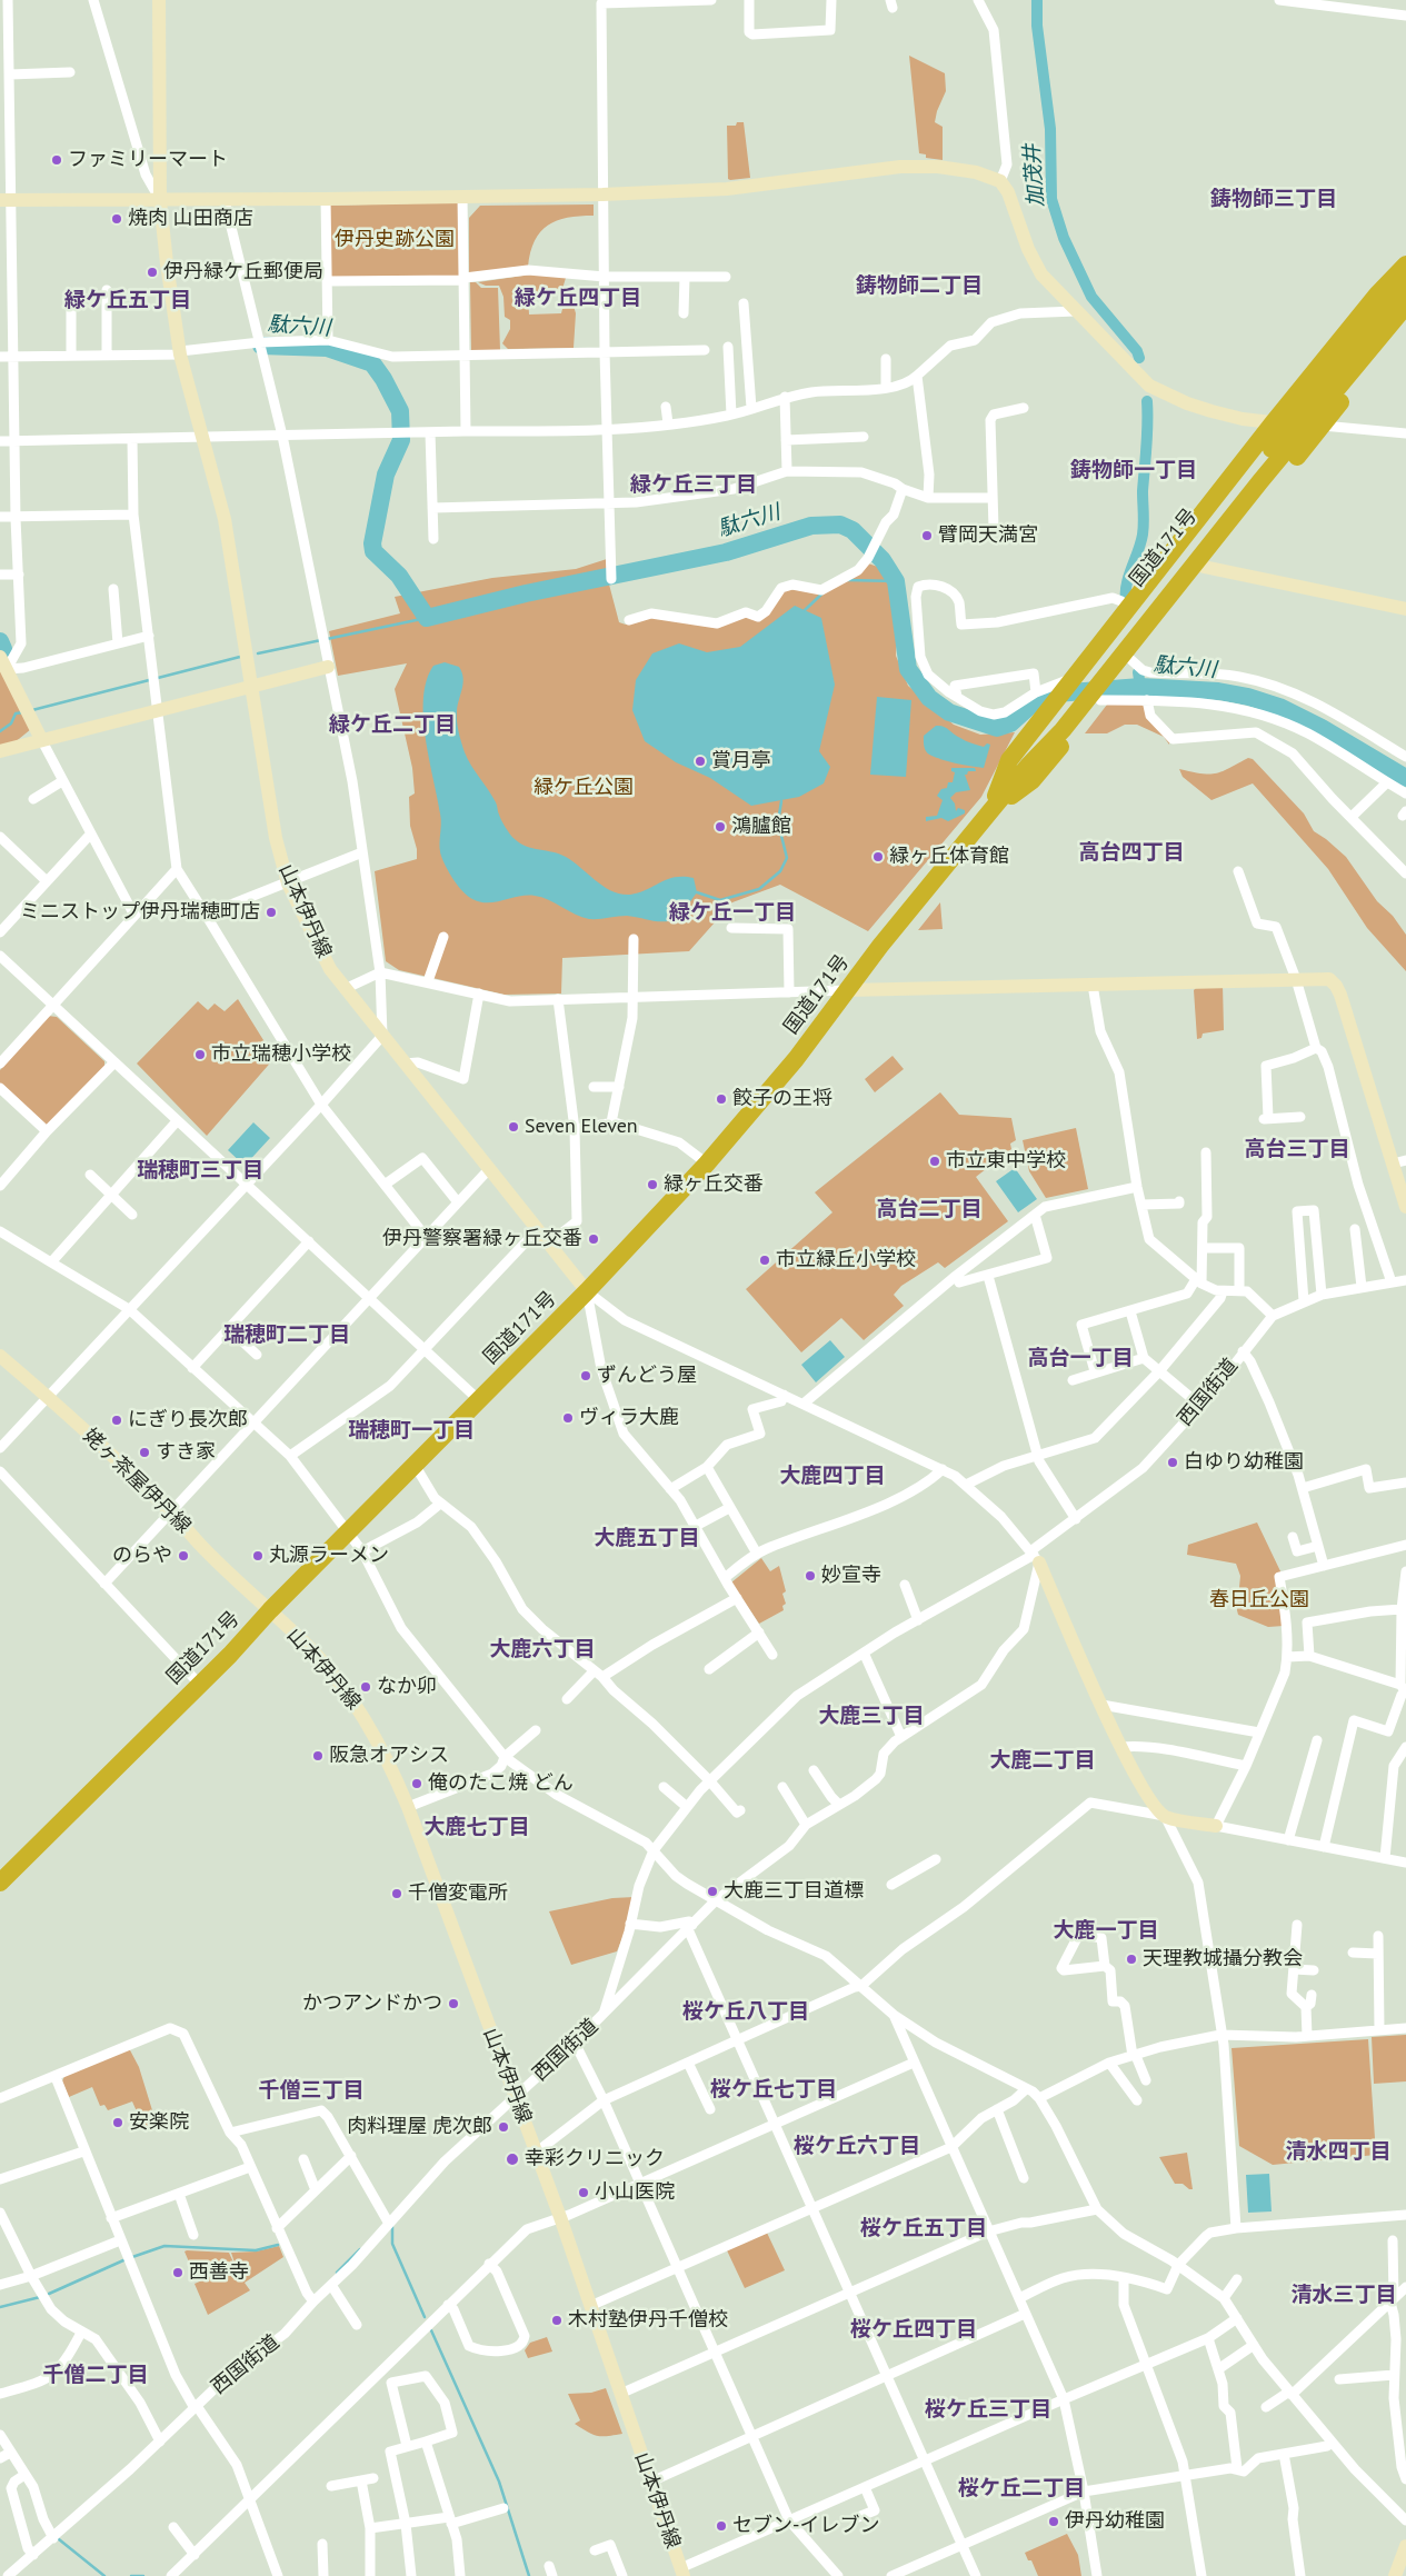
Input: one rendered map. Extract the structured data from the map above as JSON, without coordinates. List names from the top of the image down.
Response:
{
  "streets": {
    "highway": ["国道171号"],
    "street": ["山本伊丹線", "西国街道", "姥ヶ茶屋伊丹線"]
  },
  "crossings": [
    ["国道171号", "山本伊丹線"],
    ["国道171号", "姥ヶ茶屋伊丹線"],
    ["山本伊丹線", "西国街道"],
    ["山本伊丹線", "姥ヶ茶屋伊丹線"]
  ],
  "districts": [
    "鋳物師三丁目",
    "鋳物師二丁目",
    "緑ケ丘四丁目",
    "緑ケ丘五丁目",
    "鋳物師一丁目",
    "緑ケ丘三丁目",
    "緑ケ丘二丁目",
    "高台四丁目",
    "緑ケ丘一丁目",
    "高台三丁目",
    "瑞穂町三丁目",
    "高台二丁目",
    "瑞穂町二丁目",
    "高台一丁目",
    "瑞穂町一丁目",
    "大鹿四丁目",
    "大鹿五丁目",
    "大鹿六丁目",
    "大鹿三丁目",
    "大鹿二丁目",
    "大鹿七丁目",
    "大鹿一丁目",
    "桜ケ丘八丁目",
    "桜ケ丘七丁目",
    "千僧三丁目",
    "桜ケ丘六丁目",
    "清水四丁目",
    "桜ケ丘五丁目",
    "清水三丁目",
    "桜ケ丘四丁目",
    "千僧二丁目",
    "桜ケ丘三丁目",
    "桜ケ丘二丁目"
  ],
  "water": ["加茂井", "駄六川"],
  "parks": ["伊丹史跡公園", "緑ケ丘公園", "春日丘公園"],
  "places": [
    "ファミリーマート",
    "焼肉 山田商店",
    "伊丹緑ケ丘郵便局",
    "臂岡天満宮",
    "賞月亭",
    "鴻臚館",
    "緑ヶ丘体育館",
    "ミニストップ伊丹瑞穂町店",
    "市立瑞穂小学校",
    "餃子の王将",
    "Seven Eleven",
    "市立東中学校",
    "緑ヶ丘交番",
    "伊丹警察署緑ヶ丘交番",
    "市立緑丘小学校",
    "ずんどう屋",
    "ヴィラ大鹿",
    "にぎり長次郎",
    "すき家",
    "白ゆり幼稚園",
    "のらや",
    "丸源ラーメン",
    "妙宣寺",
    "なか卯",
    "阪急オアシス",
    "俺のたこ焼 どん",
    "大鹿三丁目道標",
    "千僧変電所",
    "天理教城攝分教会",
    "かつアンドかつ",
    "安楽院",
    "肉料理屋 虎次郎",
    "幸彩クリニック",
    "小山医院",
    "西善寺",
    "木村塾伊丹千僧校",
    "伊丹幼稚園",
    "セブン-イレブン"
  ]
}
